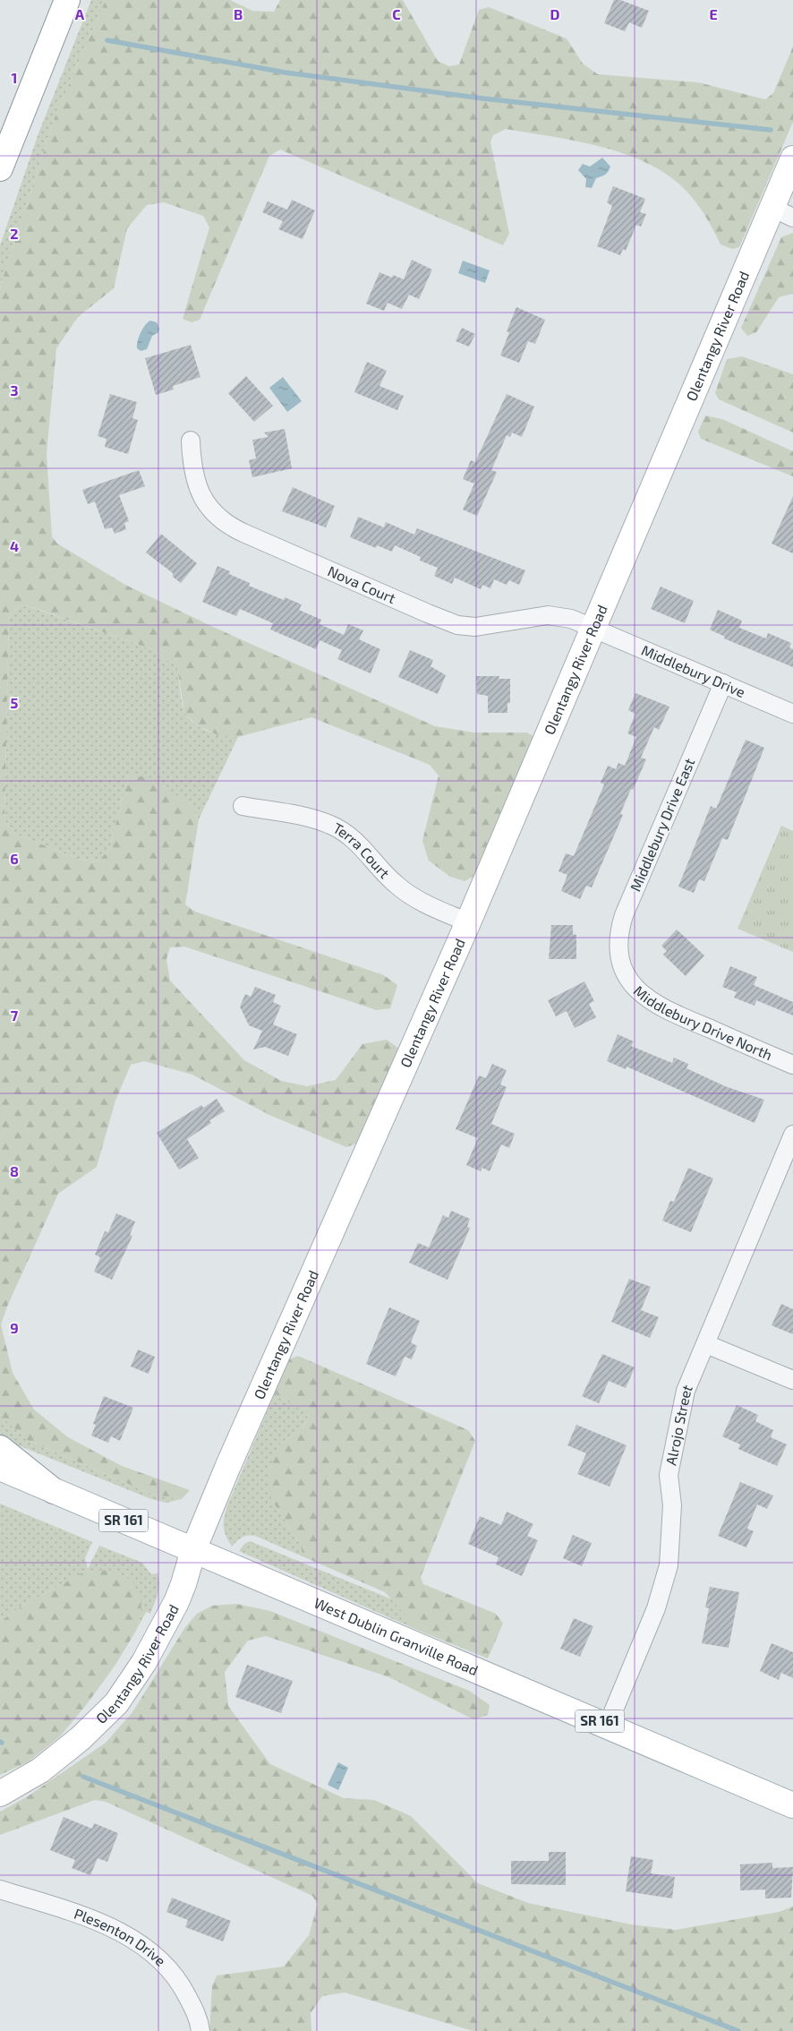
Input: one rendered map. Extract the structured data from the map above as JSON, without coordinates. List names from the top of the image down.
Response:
{
  "streets": {
    "main road": ["Olentangy River Road", "SR 161", "West Dublin Granville Road"],
    "street": [
      "Nova Court",
      "Middlebury Drive",
      "Middlebury Drive East",
      "Terra Court",
      "Middlebury Drive North",
      "Alrojo Street",
      "Plesenton Drive"
    ]
  },
  "crossings": [
    ["Olentangy River Road", "Nova Court"],
    ["Olentangy River Road", "Middlebury Drive"],
    ["Olentangy River Road", "Terra Court"],
    ["Olentangy River Road", "West Dublin Granville Road"],
    ["Nova Court", "Middlebury Drive"],
    ["Middlebury Drive", "Middlebury Drive East"],
    ["Middlebury Drive East", "Middlebury Drive North"],
    ["Alrojo Street", "West Dublin Granville Road"]
  ],
  "grid": {
    "columns": [
      "A",
      "B",
      "C",
      "D",
      "E"
    ],
    "rows": [
      "1",
      "2",
      "3",
      "4",
      "5",
      "6",
      "7",
      "8",
      "9"
    ]
  }
}
